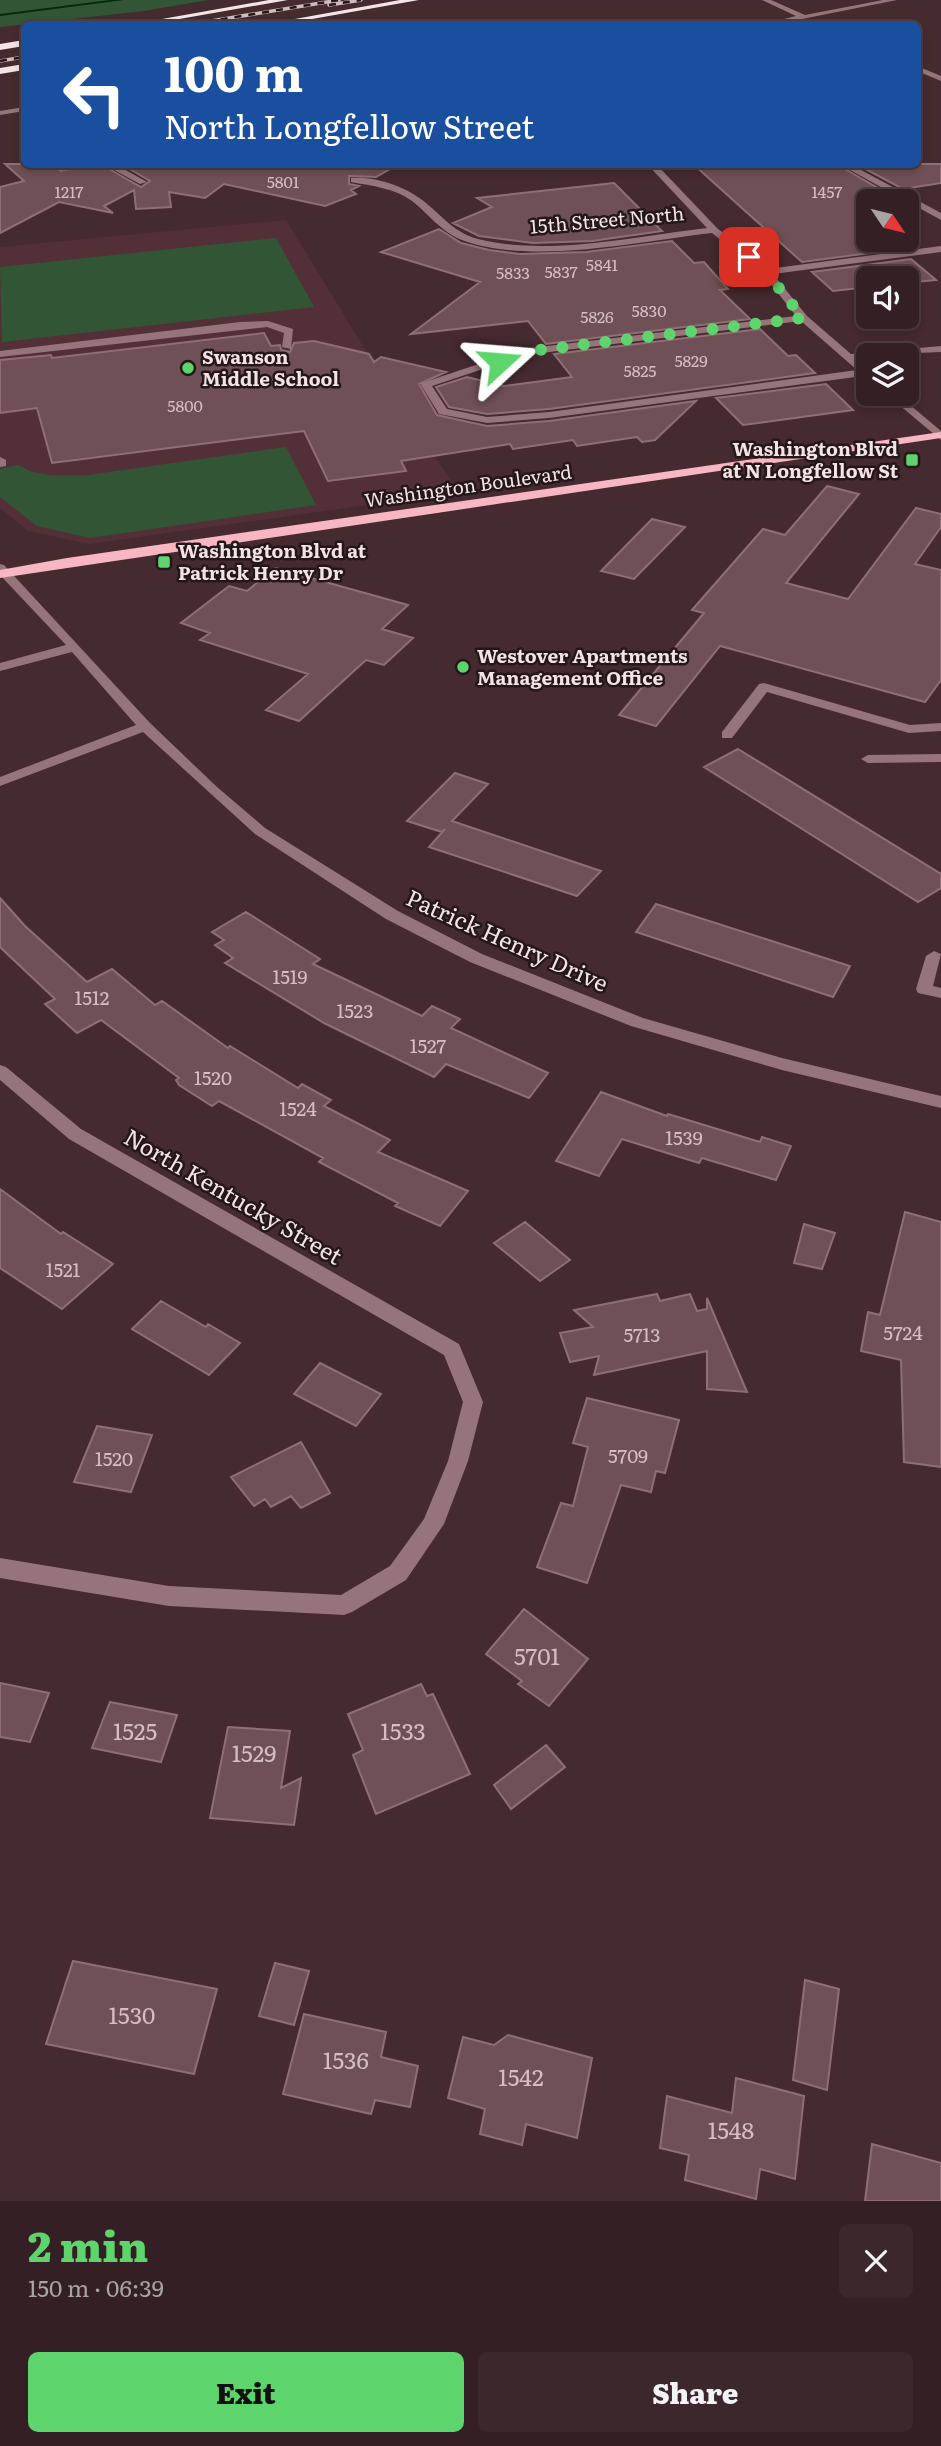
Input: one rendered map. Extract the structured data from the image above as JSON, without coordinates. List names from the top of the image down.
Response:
{
  "streets": {
    "main road": ["Washington Boulevard"],
    "street": ["15th Street North", "Patrick Henry Drive", "North Kentucky Street"]
  },
  "crossings": [
    ["Washington Boulevard", "Patrick Henry Drive"]
  ],
  "places": {
    "other": ["Swanson Middle School", "Westover Apartments Management Office"],
    "transit": ["Washington Blvd at N Longfellow St", "Washington Blvd at Patrick Henry Dr"]
  },
  "house_numbers": [
    "5801",
    "1217",
    "1457",
    "5841",
    "5837",
    "5833",
    "5830",
    "5826",
    "5829",
    "5825",
    "5800",
    "1519",
    "1512",
    "1523",
    "1527",
    "1520",
    "1524",
    "1539",
    "1521",
    "5724",
    "5713",
    "5709",
    "1520",
    "5701",
    "1525",
    "1533",
    "1529",
    "1530",
    "1536",
    "1542",
    "1548"
  ],
  "north": "bottom right",
  "page": {
    "turn": ["100 m", "North Longfellow Street"],
    "heading": ["2 min", "150 m · 06:39"],
    "buttons": ["Exit", "Share"]
  }
}
